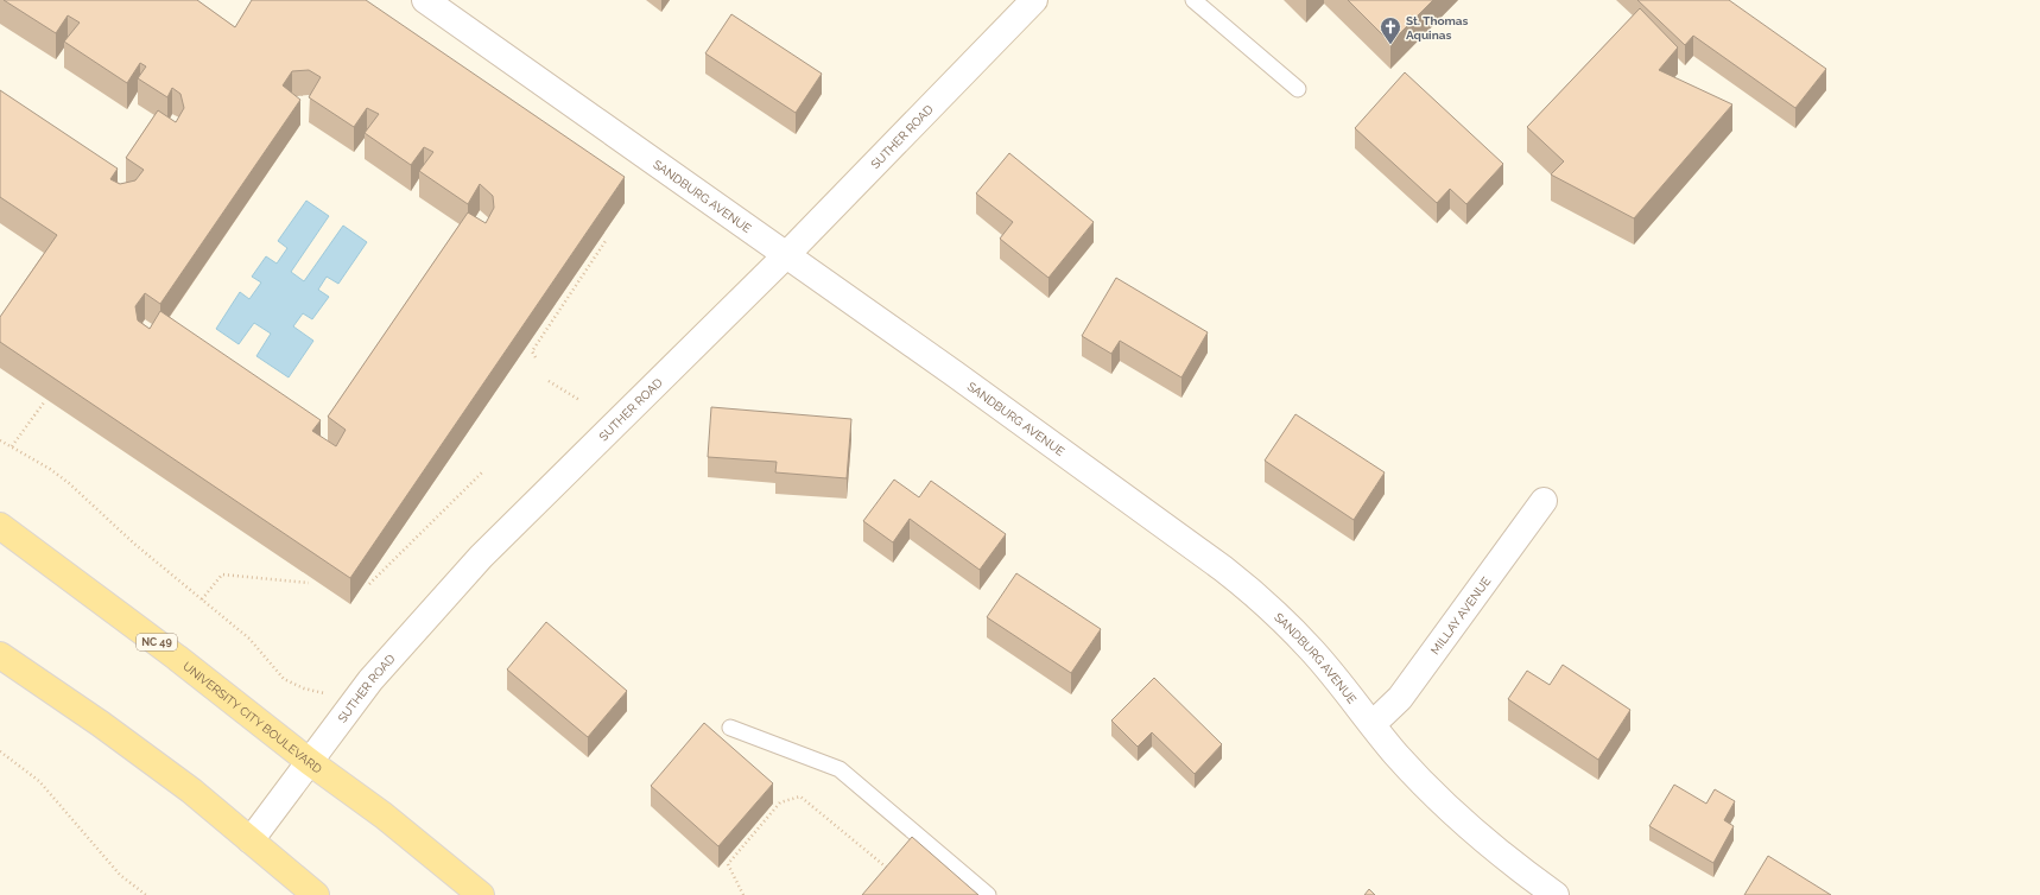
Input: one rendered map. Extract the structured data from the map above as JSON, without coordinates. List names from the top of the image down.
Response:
{
  "streets": {
    "main road": ["NC 49", "UNIVERSITY CITY BOULEVARD"],
    "street": ["SUTHER ROAD", "SANDBURG AVENUE", "MILLAY AVENUE"]
  },
  "crossings": [
    ["SUTHER ROAD", "SANDBURG AVENUE"],
    ["SUTHER ROAD", "UNIVERSITY CITY BOULEVARD"],
    ["SANDBURG AVENUE", "MILLAY AVENUE"]
  ],
  "places": {
    "church": ["St. Thomas Aquinas"]
  }
}
